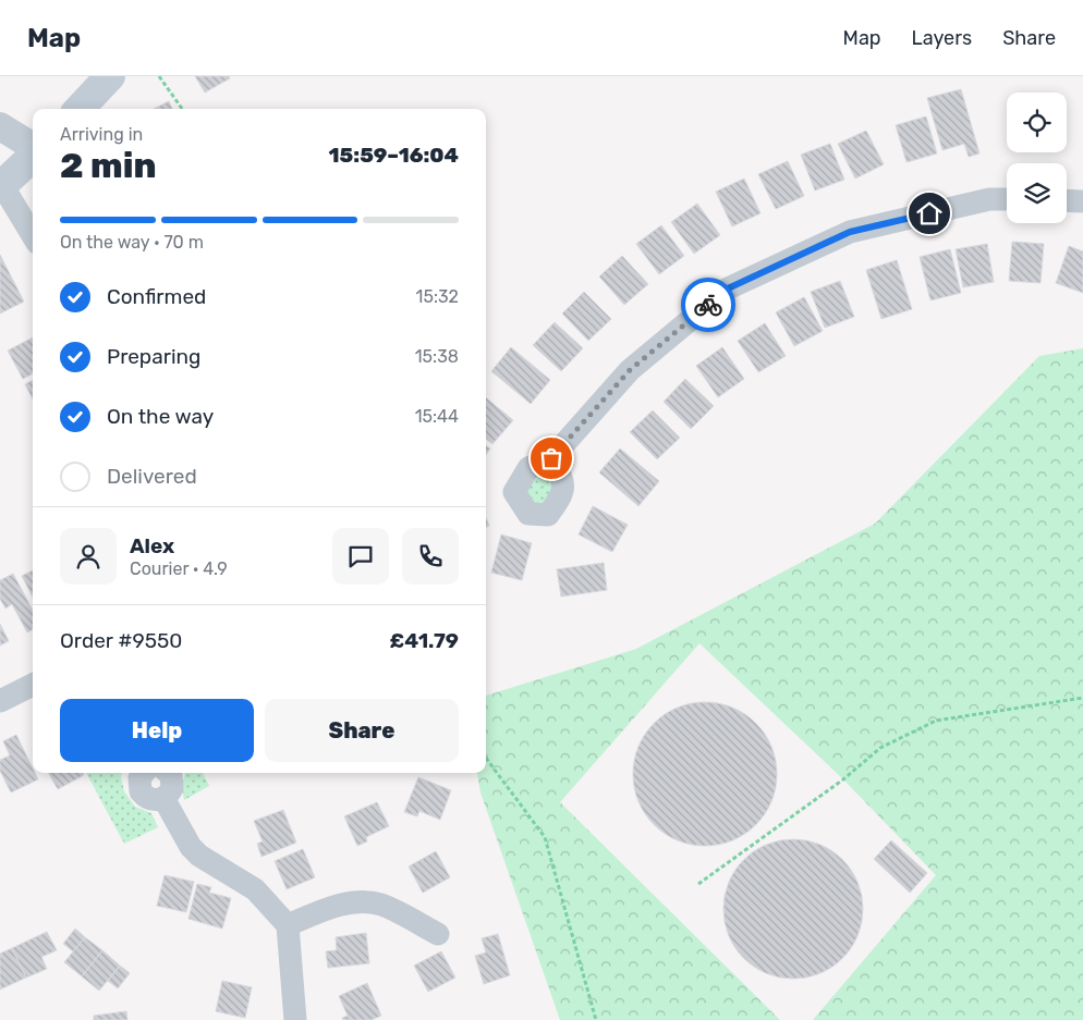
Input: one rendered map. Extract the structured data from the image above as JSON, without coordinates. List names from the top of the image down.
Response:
{
  "page": {
    "header": "Map",
    "nav": ["Map", "Layers", "Share"],
    "heading": ["2 min", "Arriving in", "15:59–16:04"],
    "panel": [
      "Alex",
      "Courier · 4.9",
      "Order #9550",
      "£41.79"
    ],
    "bar": "On the way · 70 m",
    "list": [
      ["Confirmed", "15:32"],
      ["Preparing", "15:38"],
      ["On the way", "15:44"],
      "Delivered"
    ],
    "buttons": ["Help", "Share"]
  }
}
